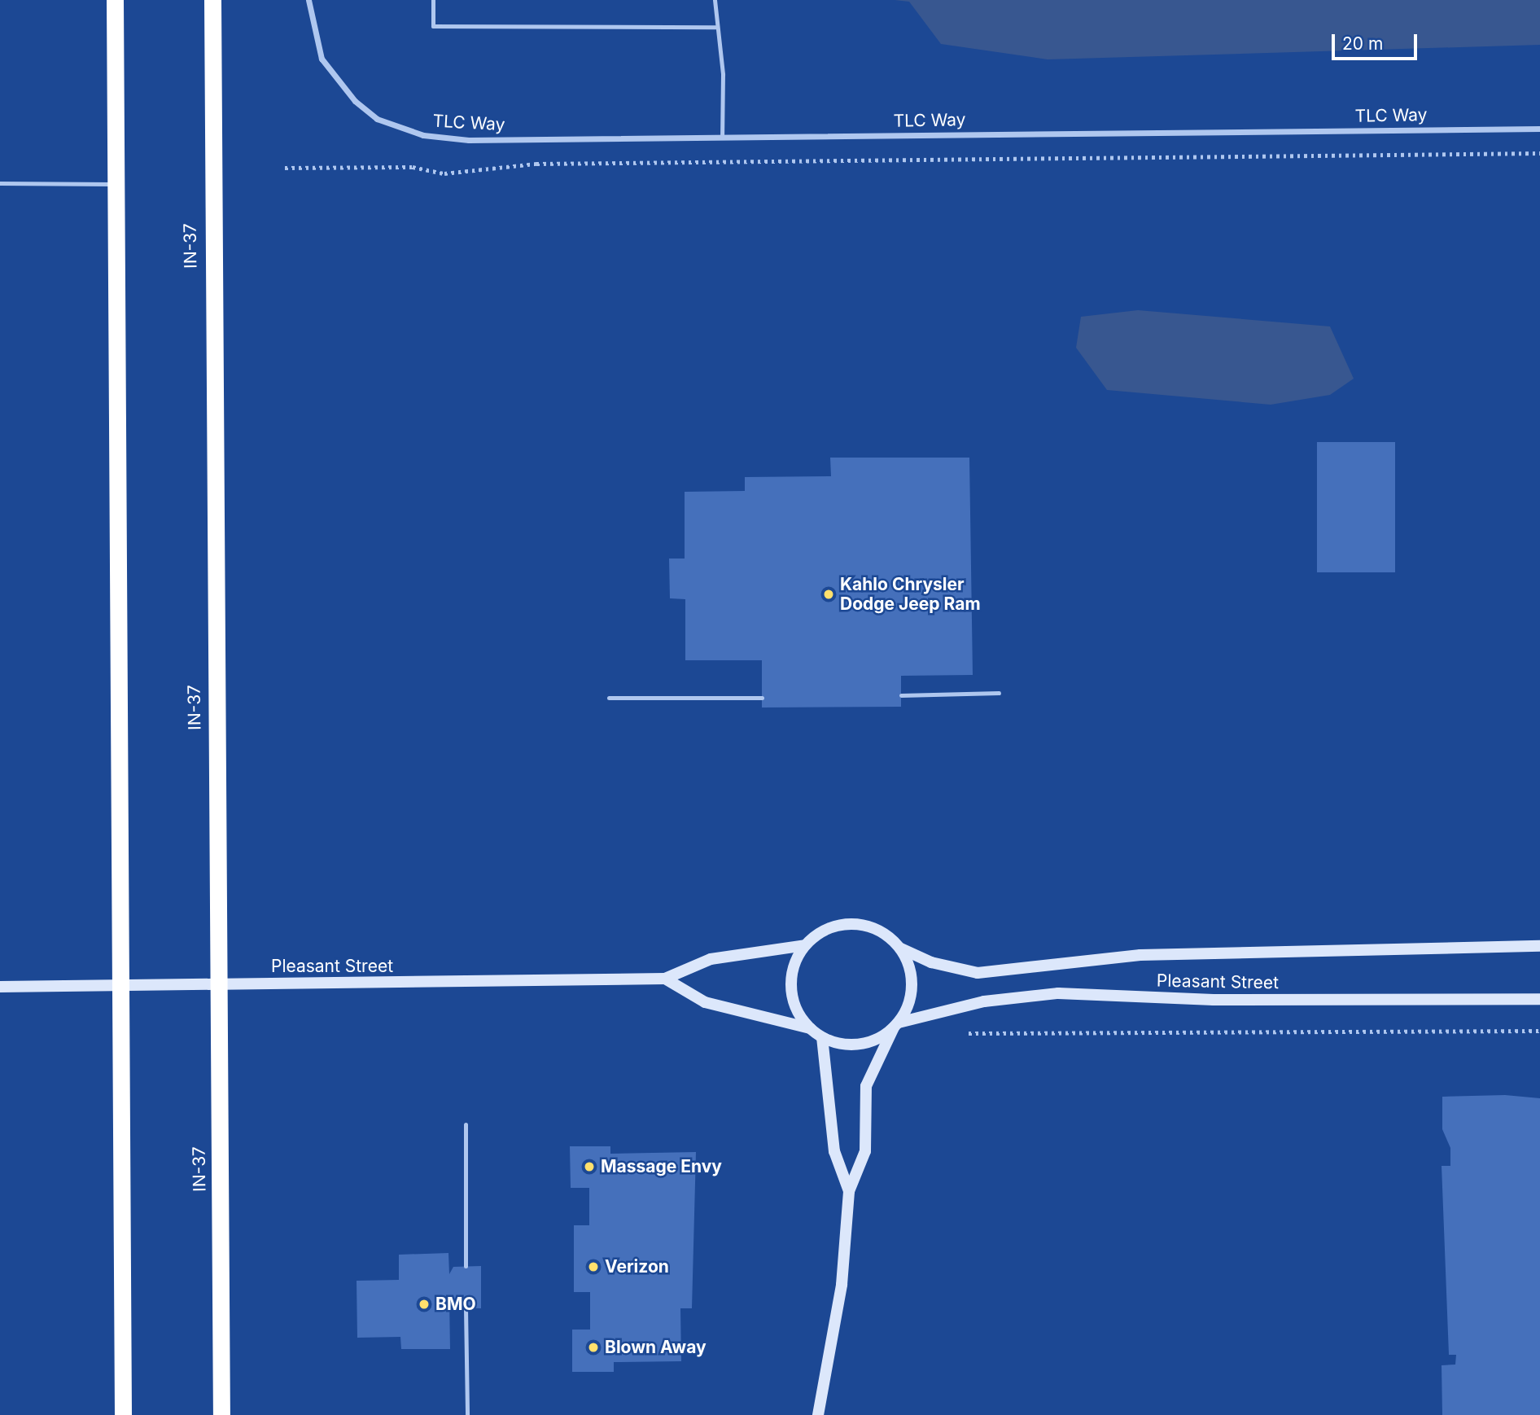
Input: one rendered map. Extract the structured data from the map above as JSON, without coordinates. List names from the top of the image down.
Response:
{
  "streets": {
    "highway": ["IN-37"],
    "street": ["TLC Way", "Pleasant Street"]
  },
  "crossings": [
    ["IN-37", "Pleasant Street"]
  ],
  "places": [
    "Kahlo Chrysler Dodge Jeep Ram",
    "Massage Envy",
    "Verizon",
    "BMO",
    "Blown Away"
  ],
  "scale_bar": "20 m"
}
